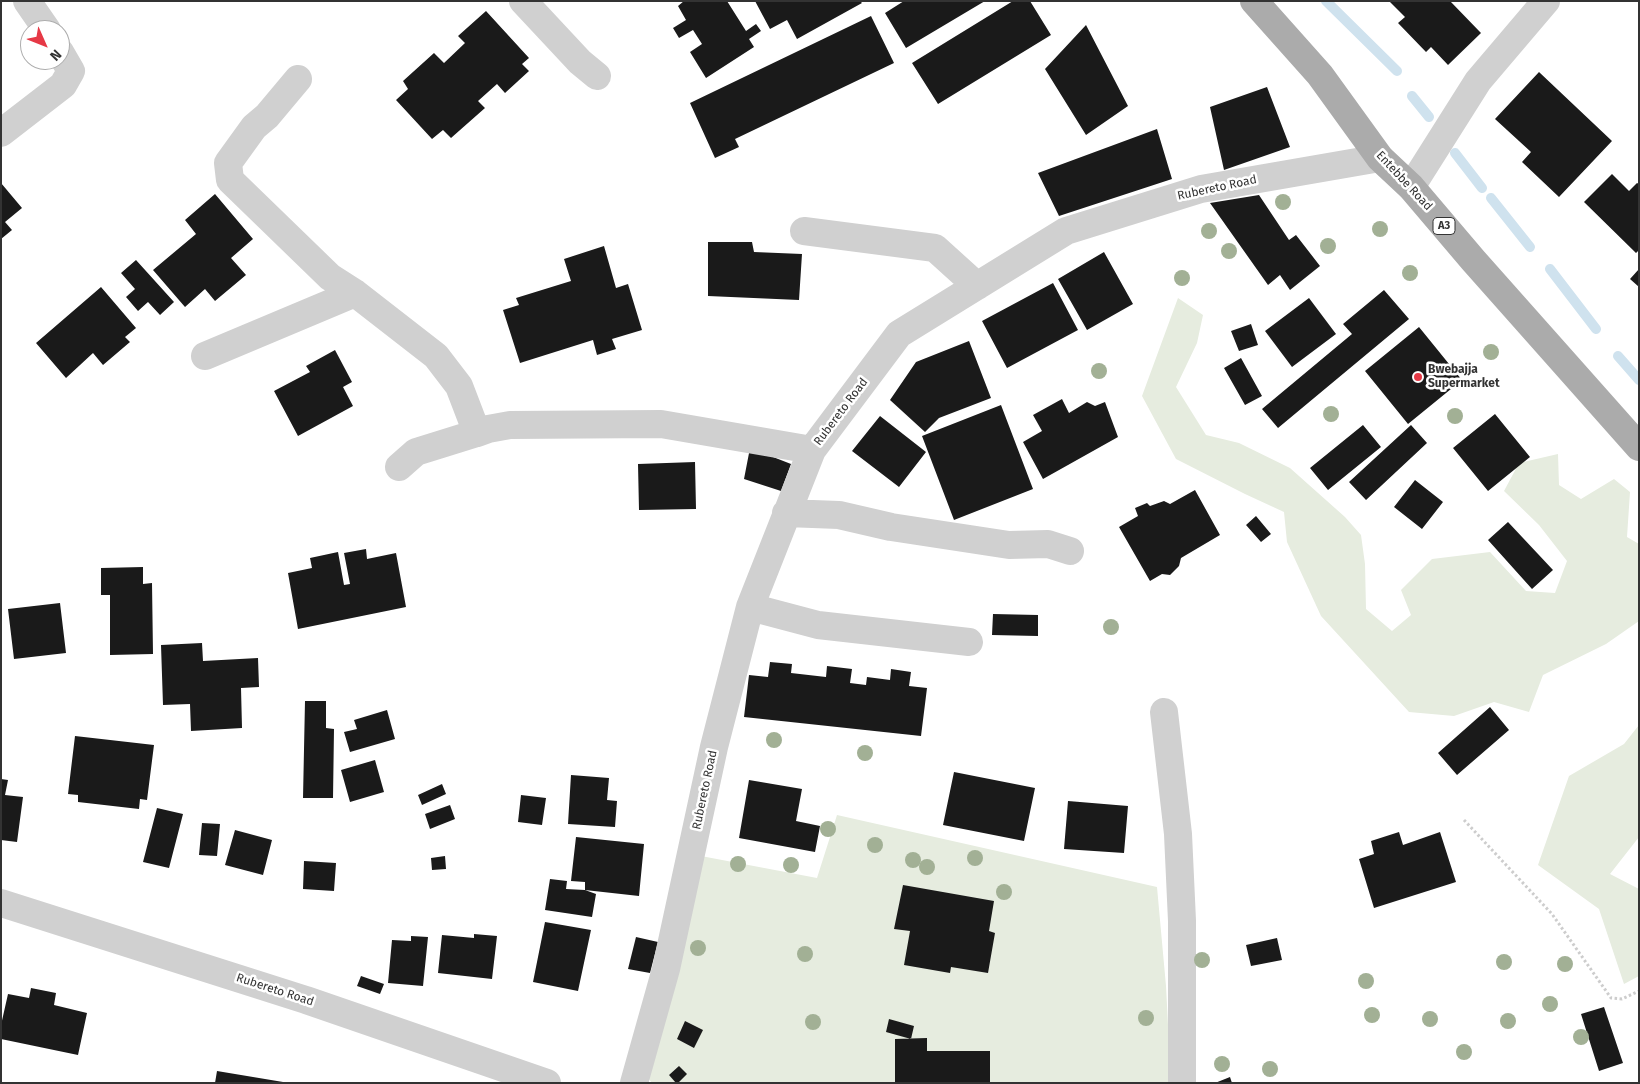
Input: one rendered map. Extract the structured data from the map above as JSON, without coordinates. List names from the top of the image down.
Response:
{
  "streets": {
    "main road": ["Entebbe Road", "A3"],
    "street": ["Rubereto Road"]
  },
  "crossings": [
    ["Entebbe Road", "Rubereto Road"]
  ],
  "places": ["Bwebajja Supermarket"],
  "north": "bottom right"
}
